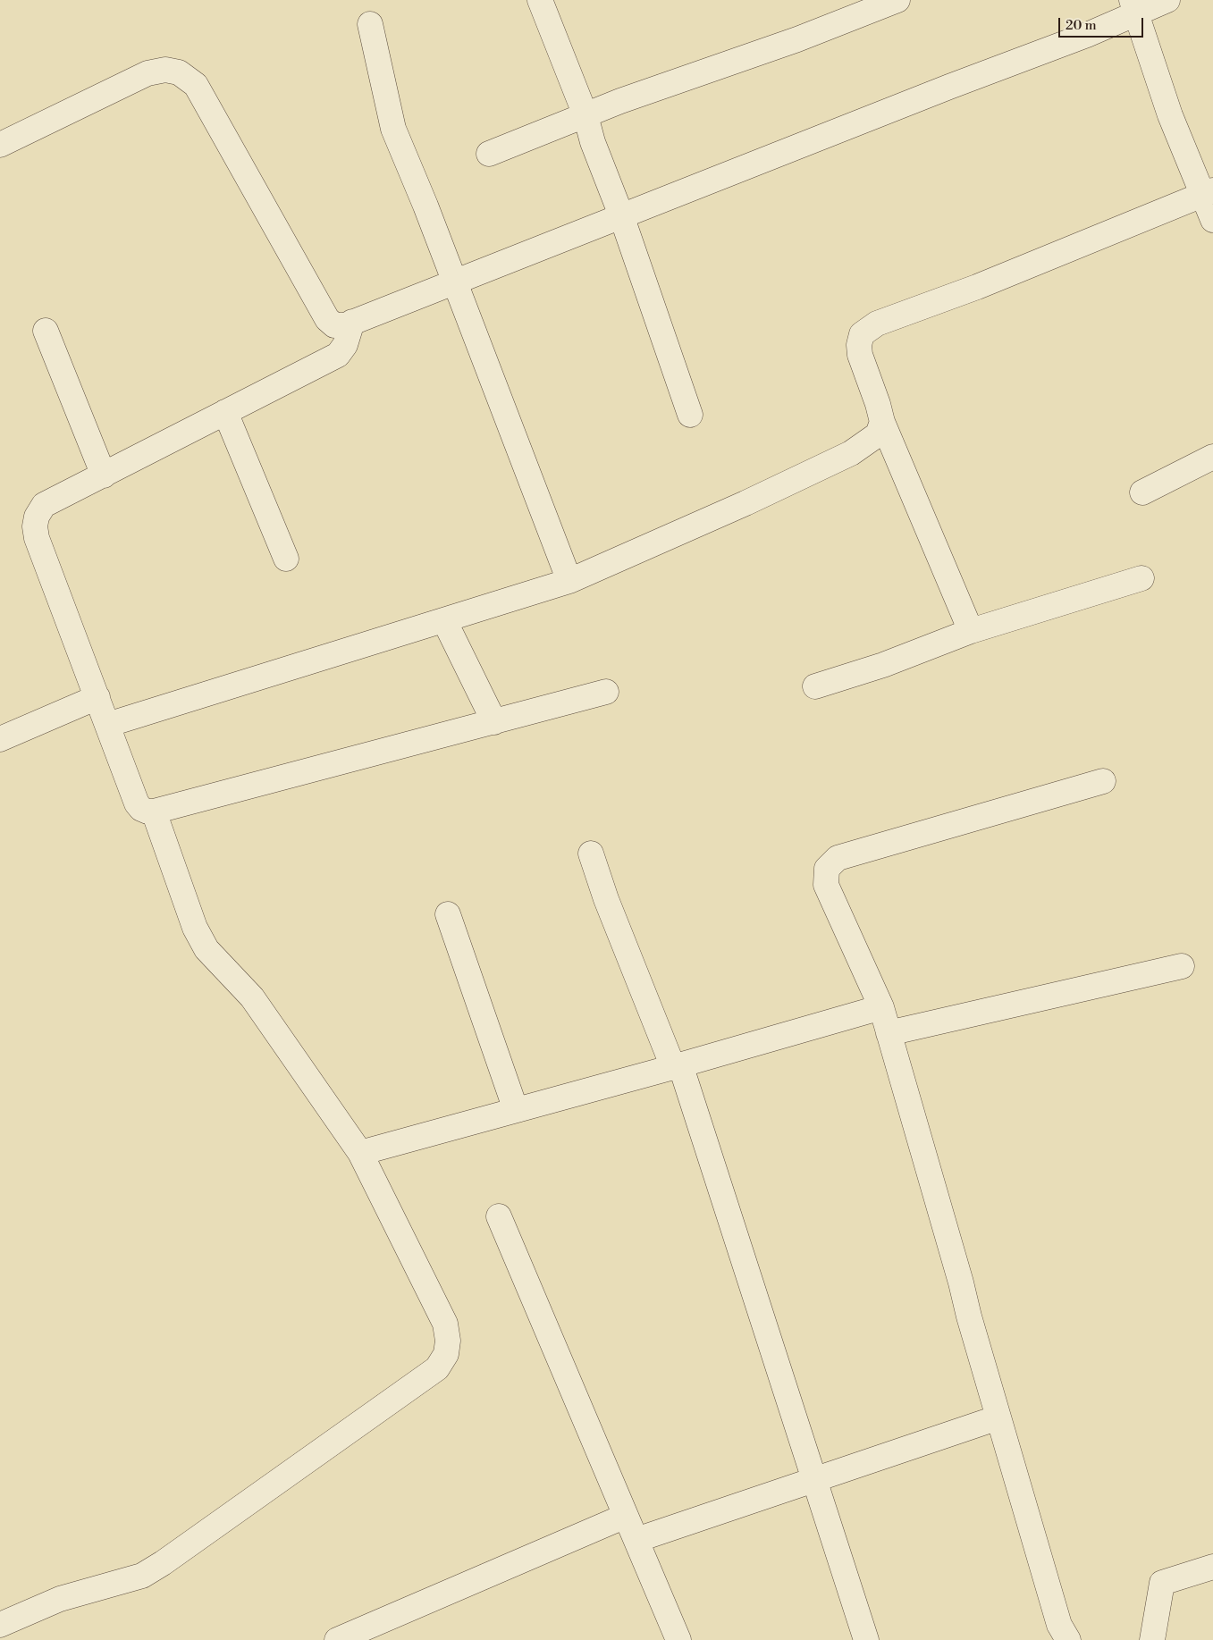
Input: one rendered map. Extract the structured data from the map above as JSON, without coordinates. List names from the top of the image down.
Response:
{
  "scale_bar": "20 m"
}
